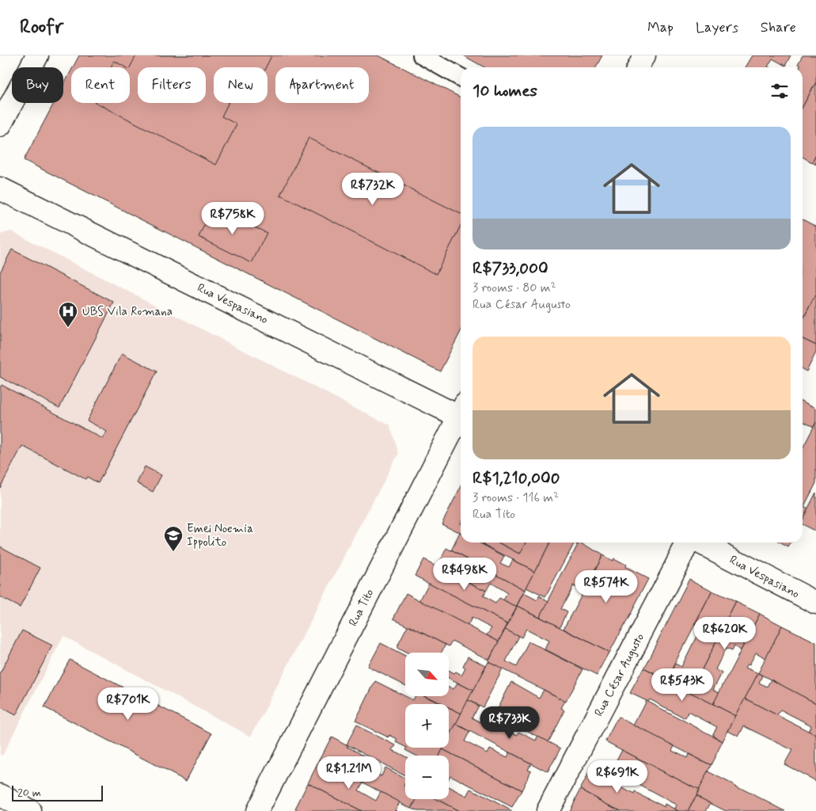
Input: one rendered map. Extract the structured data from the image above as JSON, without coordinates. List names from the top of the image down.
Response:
{
  "streets": {
    "street": ["Rua Vespasiano", "Rua Tito", "Rua César Augusto"]
  },
  "places": {
    "hospital": ["UBS Vila Romana"],
    "school or university": ["Emei Noemia Ippolito"]
  },
  "scale_bar": "20 m",
  "north": "bottom right",
  "page": {
    "header": "Roofr",
    "nav": ["Map", "Layers", "Share"],
    "chip": [
      "Buy",
      "Rent",
      "Filters",
      "New",
      "Apartment"
    ],
    "heading": "10 homes",
    "list": [
      {
        "name": "R$733,000",
        "note": "3 rooms · 80 m² · Rua César Augusto"
      },
      {
        "name": "R$1,210,000",
        "note": "3 rooms · 116 m² · Rua Tito"
      }
    ],
    "price": [
      "R$732K",
      "R$758K",
      "R$498K",
      "R$574K",
      "R$620K",
      "R$543K",
      "R$701K",
      "R$733K",
      "R$1.21M",
      "R$691K"
    ],
    "map_buttons": ["+", "−"],
    "scale": "20 m"
  }
}
